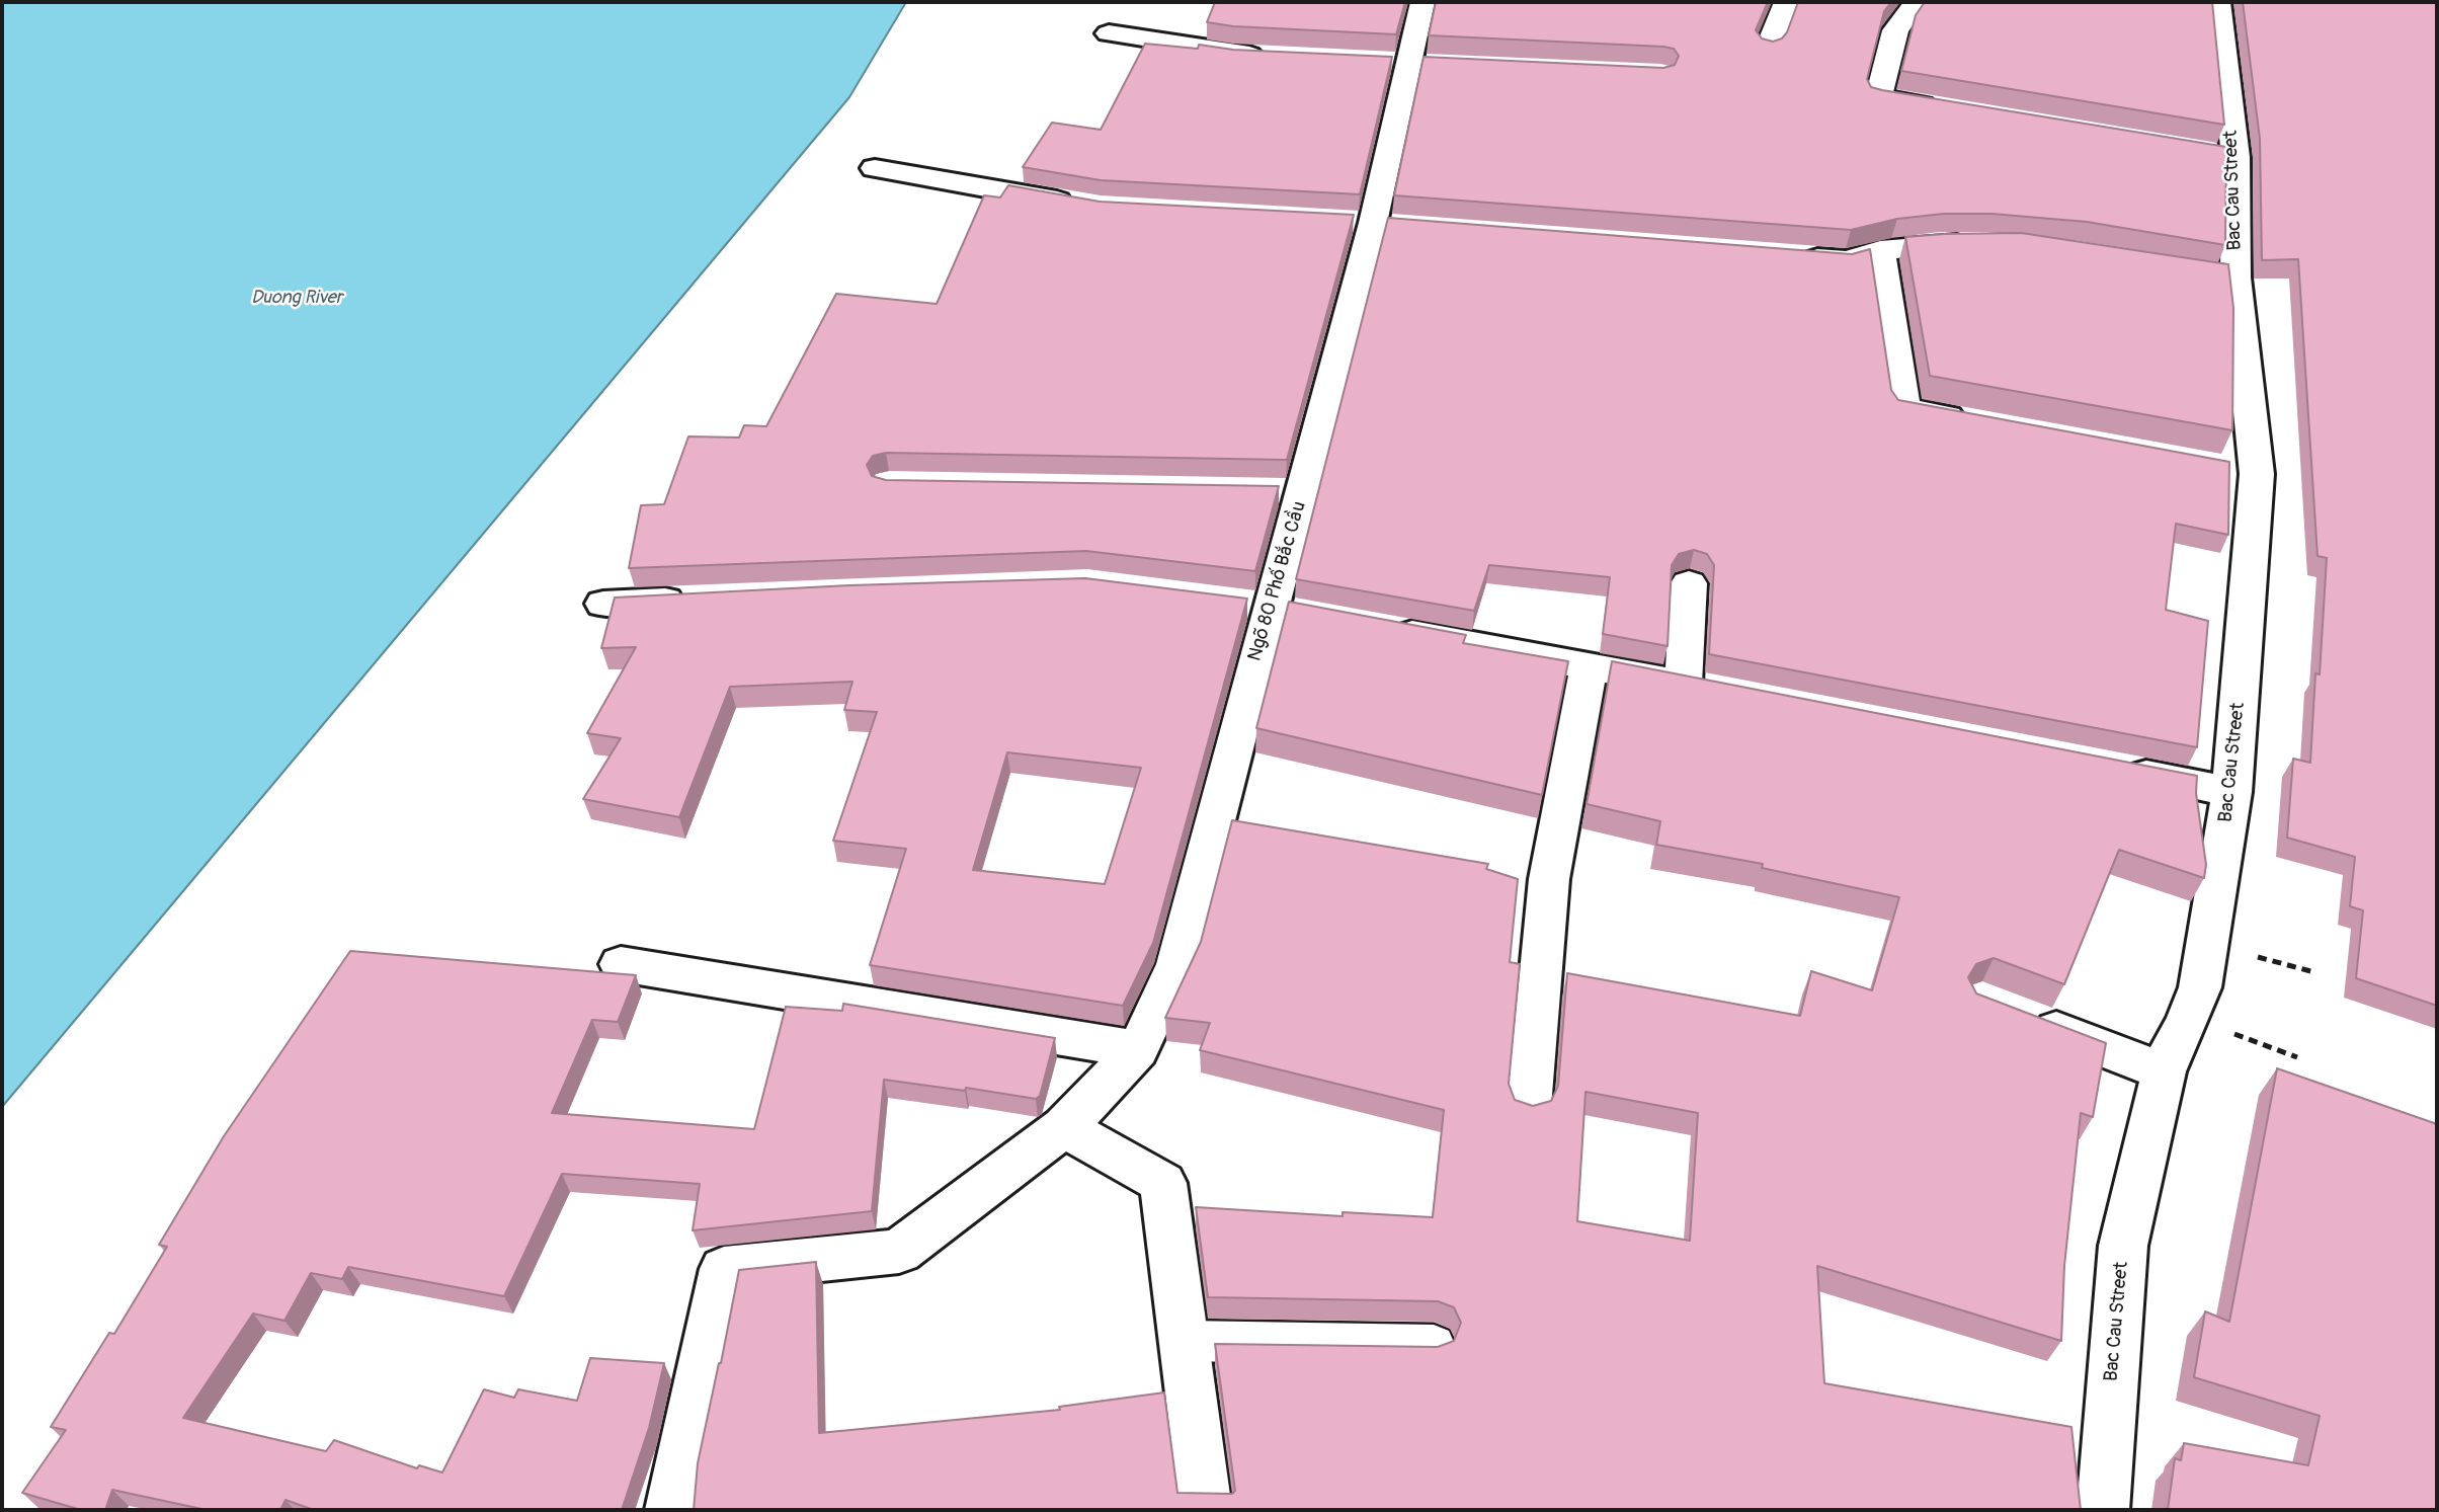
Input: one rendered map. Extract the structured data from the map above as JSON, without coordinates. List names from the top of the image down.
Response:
{
  "streets": {
    "street": ["Bac Cau Street", "Ngõ 80 Phố Bắc Cầu"]
  },
  "water": ["Duong River"]
}
